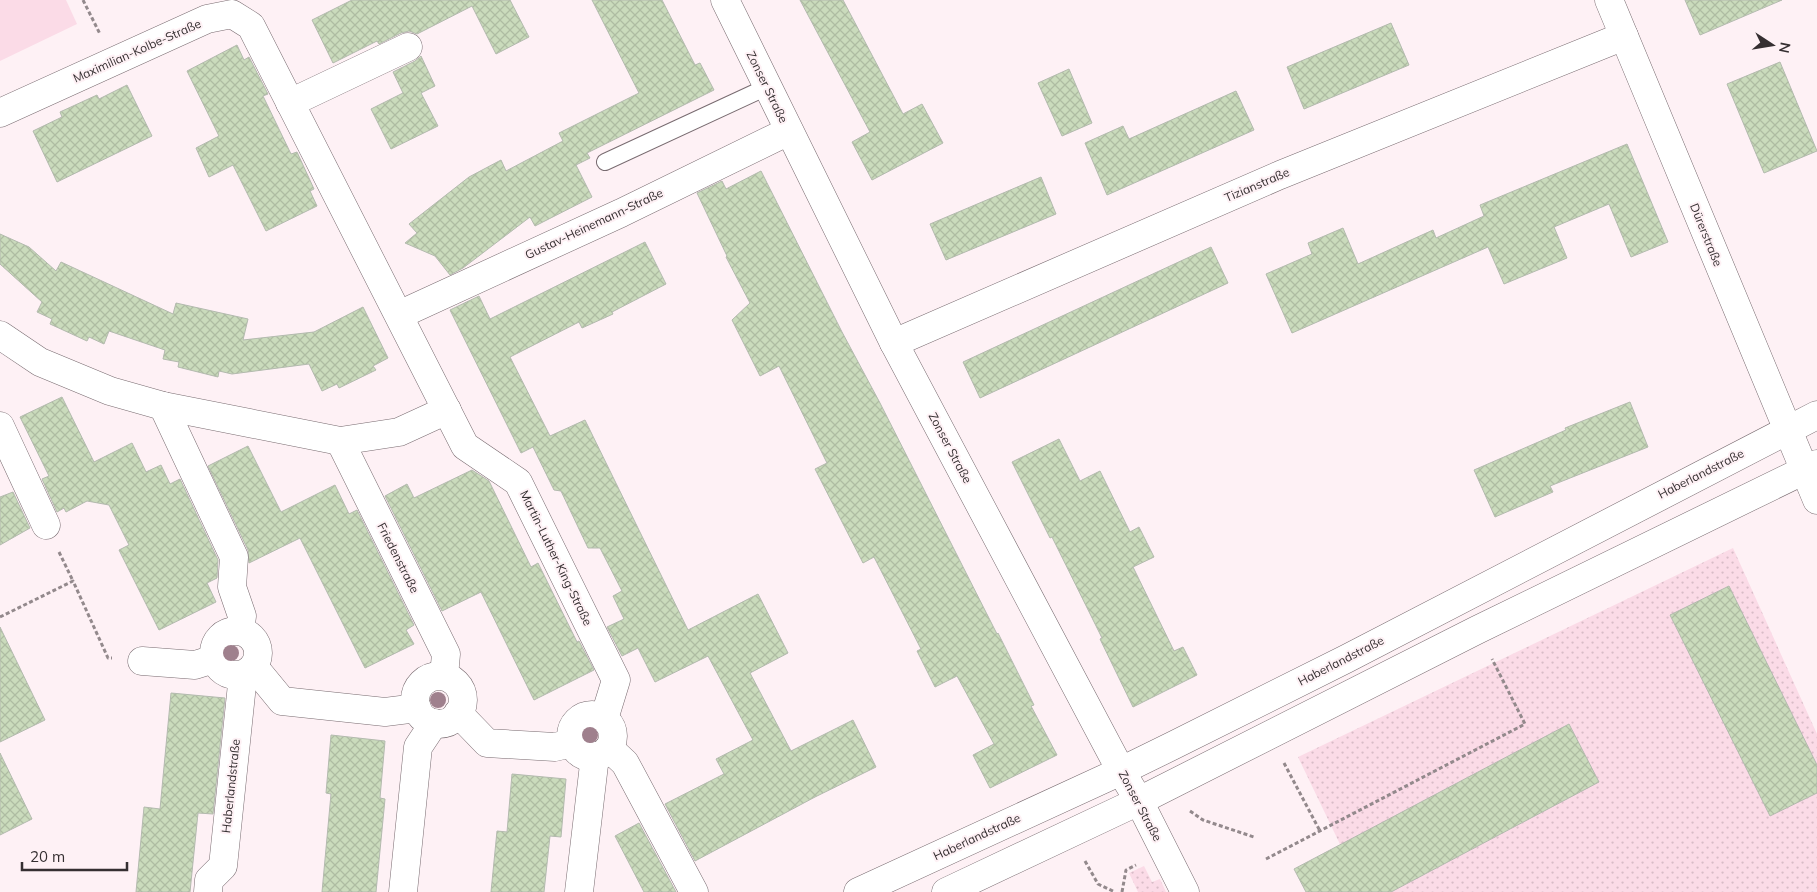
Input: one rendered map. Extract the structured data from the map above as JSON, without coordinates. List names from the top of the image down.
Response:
{
  "streets": {
    "street": [
      "Maximilian-Kolbe-Straße",
      "Zonser Straße",
      "Tizianstraße",
      "Gustav-Heinemann-Straße",
      "Dürerstraße",
      "Haberlandstraße",
      "Friedenstraße",
      "Martin-Luther-King-Straße"
    ]
  },
  "crossings": [
    ["Maximilian-Kolbe-Straße", "Gustav-Heinemann-Straße"],
    ["Maximilian-Kolbe-Straße", "Martin-Luther-King-Straße"],
    ["Zonser Straße", "Tizianstraße"],
    ["Zonser Straße", "Gustav-Heinemann-Straße"],
    ["Zonser Straße", "Haberlandstraße"],
    ["Tizianstraße", "Dürerstraße"],
    ["Gustav-Heinemann-Straße", "Martin-Luther-King-Straße"],
    ["Dürerstraße", "Haberlandstraße"]
  ],
  "scale_bar": "20 m",
  "north": "right"
}
